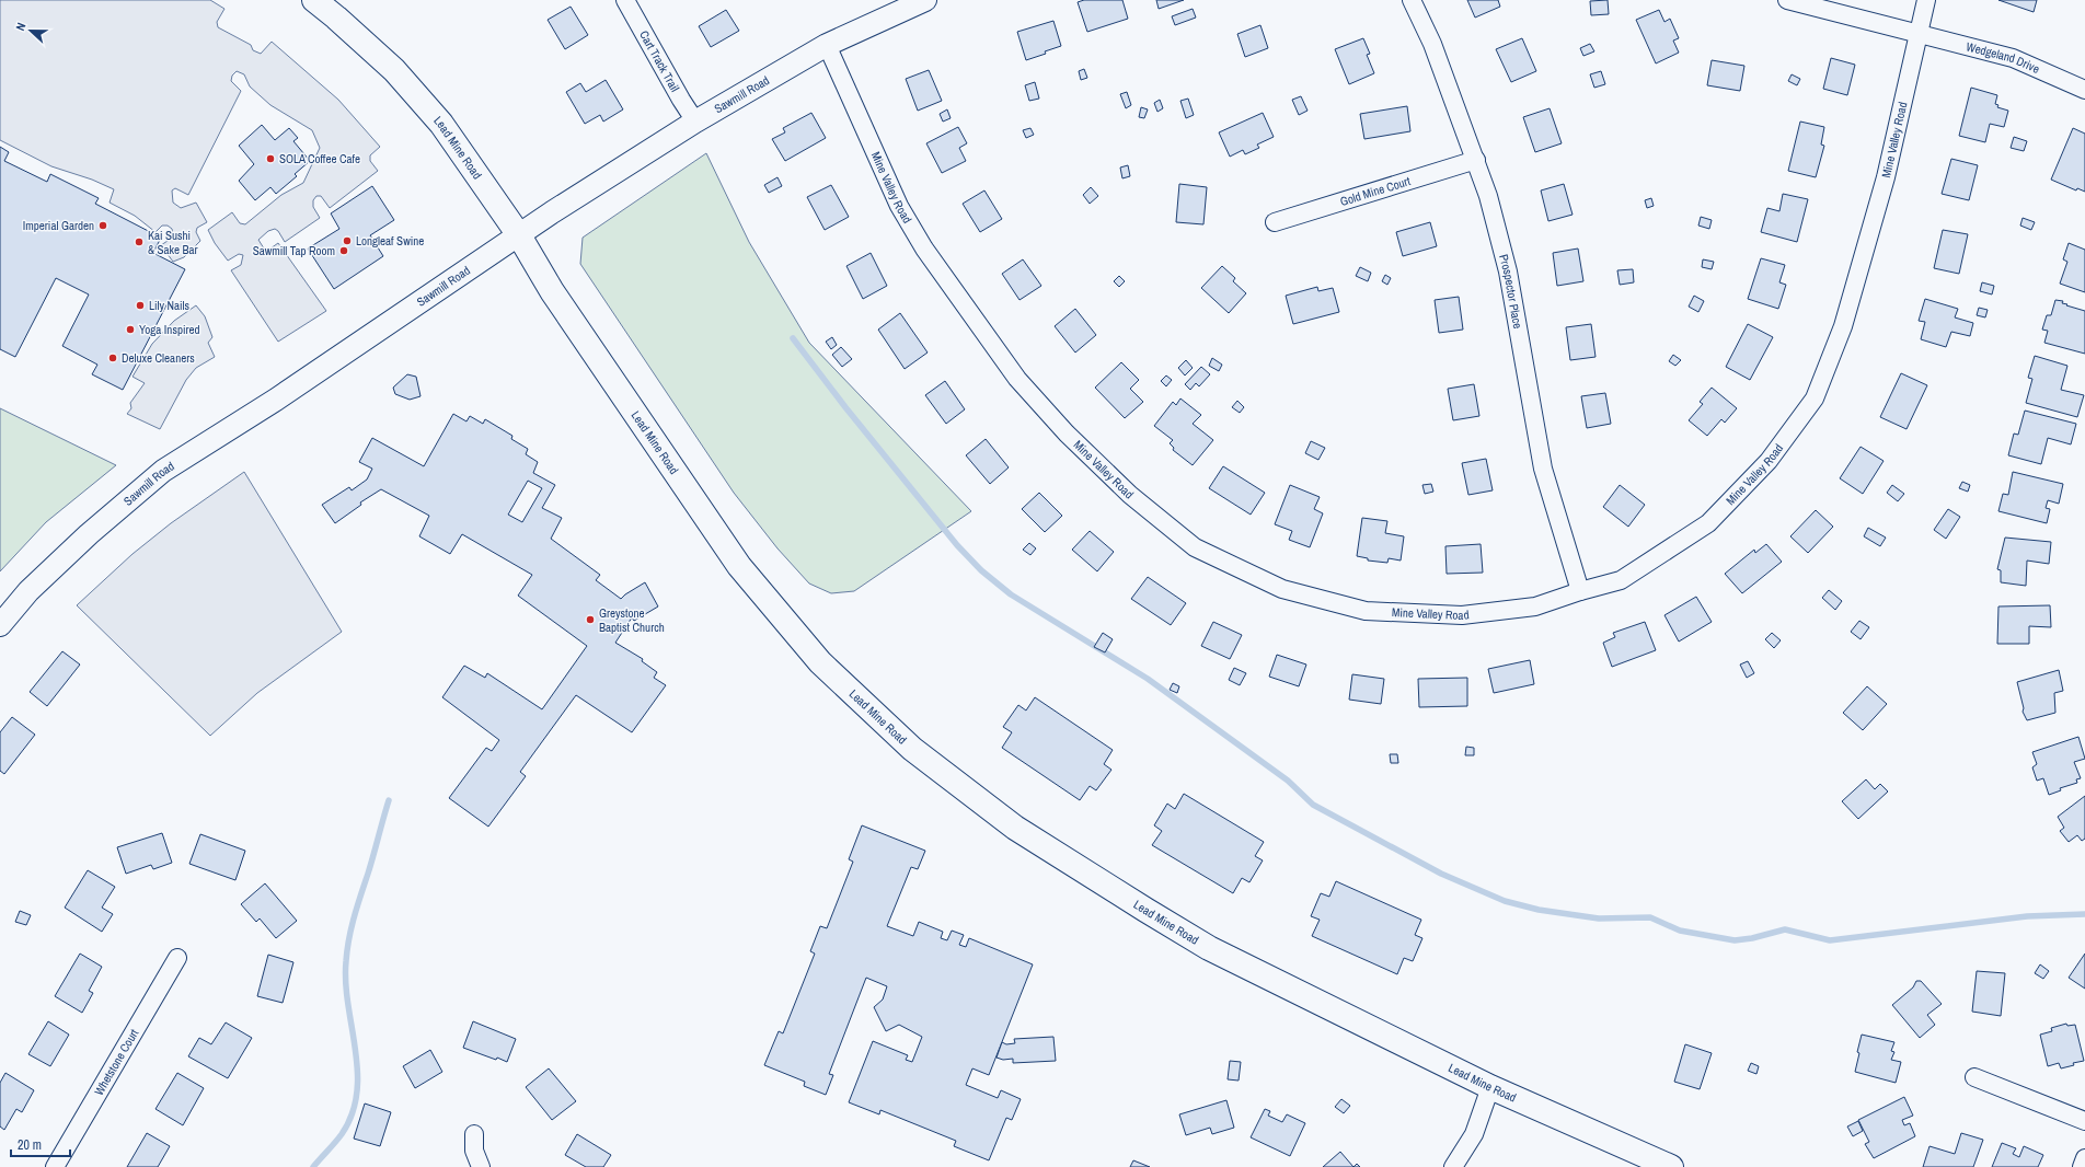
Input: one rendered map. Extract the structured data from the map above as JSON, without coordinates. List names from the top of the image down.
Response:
{
  "streets": {
    "main road": ["Lead Mine Road"],
    "street": [
      "Wedgeland Drive",
      "Cart Track Trail",
      "Sawmill Road",
      "Mine Valley Road",
      "Gold Mine Court",
      "Prospector Place",
      "Whetstone Court"
    ]
  },
  "crossings": [
    ["Wedgeland Drive", "Mine Valley Road"],
    ["Cart Track Trail", "Sawmill Road"],
    ["Sawmill Road", "Mine Valley Road"],
    ["Sawmill Road", "Lead Mine Road"],
    ["Mine Valley Road", "Prospector Place"],
    ["Gold Mine Court", "Prospector Place"]
  ],
  "places": [
    "SOLA Coffee Cafe",
    "Imperial Garden",
    "Longleaf Swine",
    "Kai Sushi & Sake Bar",
    "Sawmill Tap Room",
    "Lily Nails",
    "Yoga Inspired",
    "Deluxe Cleaners",
    "Greystone Baptist Church"
  ],
  "scale_bar": "20 m",
  "north": "left"
}
